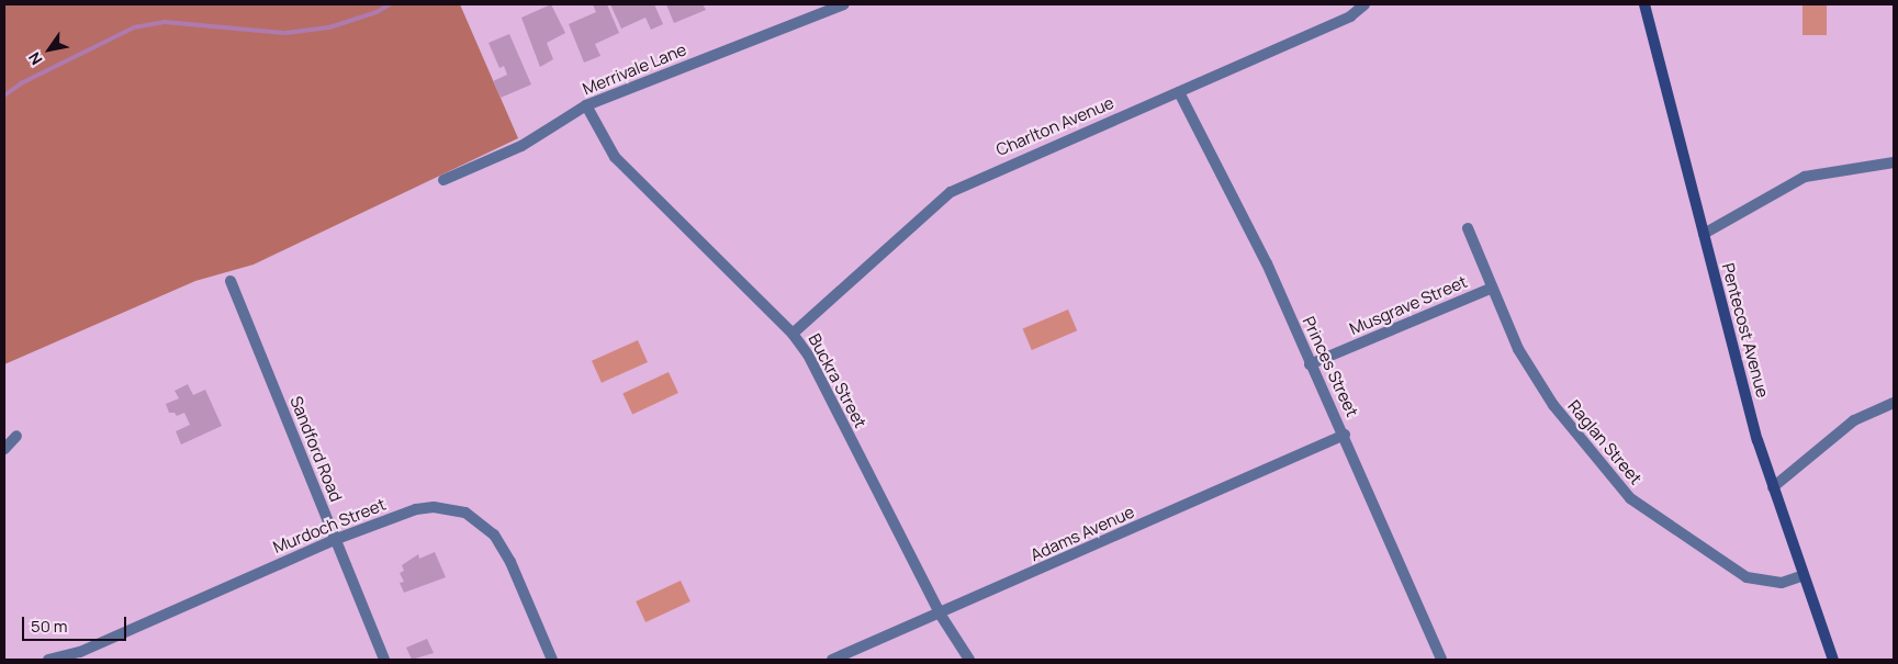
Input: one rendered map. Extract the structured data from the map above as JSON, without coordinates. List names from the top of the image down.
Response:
{
  "streets": {
    "street": [
      "Merrivale Lane",
      "Charlton Avenue",
      "Musgrave Street",
      "Pentecost Avenue",
      "Princes Street",
      "Buckra Street",
      "Raglan Street",
      "Sandford Road",
      "Murdoch Street",
      "Adams Avenue"
    ]
  },
  "crossings": [
    ["Merrivale Lane", "Buckra Street"],
    ["Charlton Avenue", "Princes Street"],
    ["Charlton Avenue", "Buckra Street"],
    ["Musgrave Street", "Princes Street"],
    ["Musgrave Street", "Raglan Street"],
    ["Pentecost Avenue", "Raglan Street"],
    ["Princes Street", "Adams Avenue"],
    ["Buckra Street", "Adams Avenue"],
    ["Sandford Road", "Murdoch Street"]
  ],
  "scale_bar": "50 m",
  "north": "bottom left"
}
